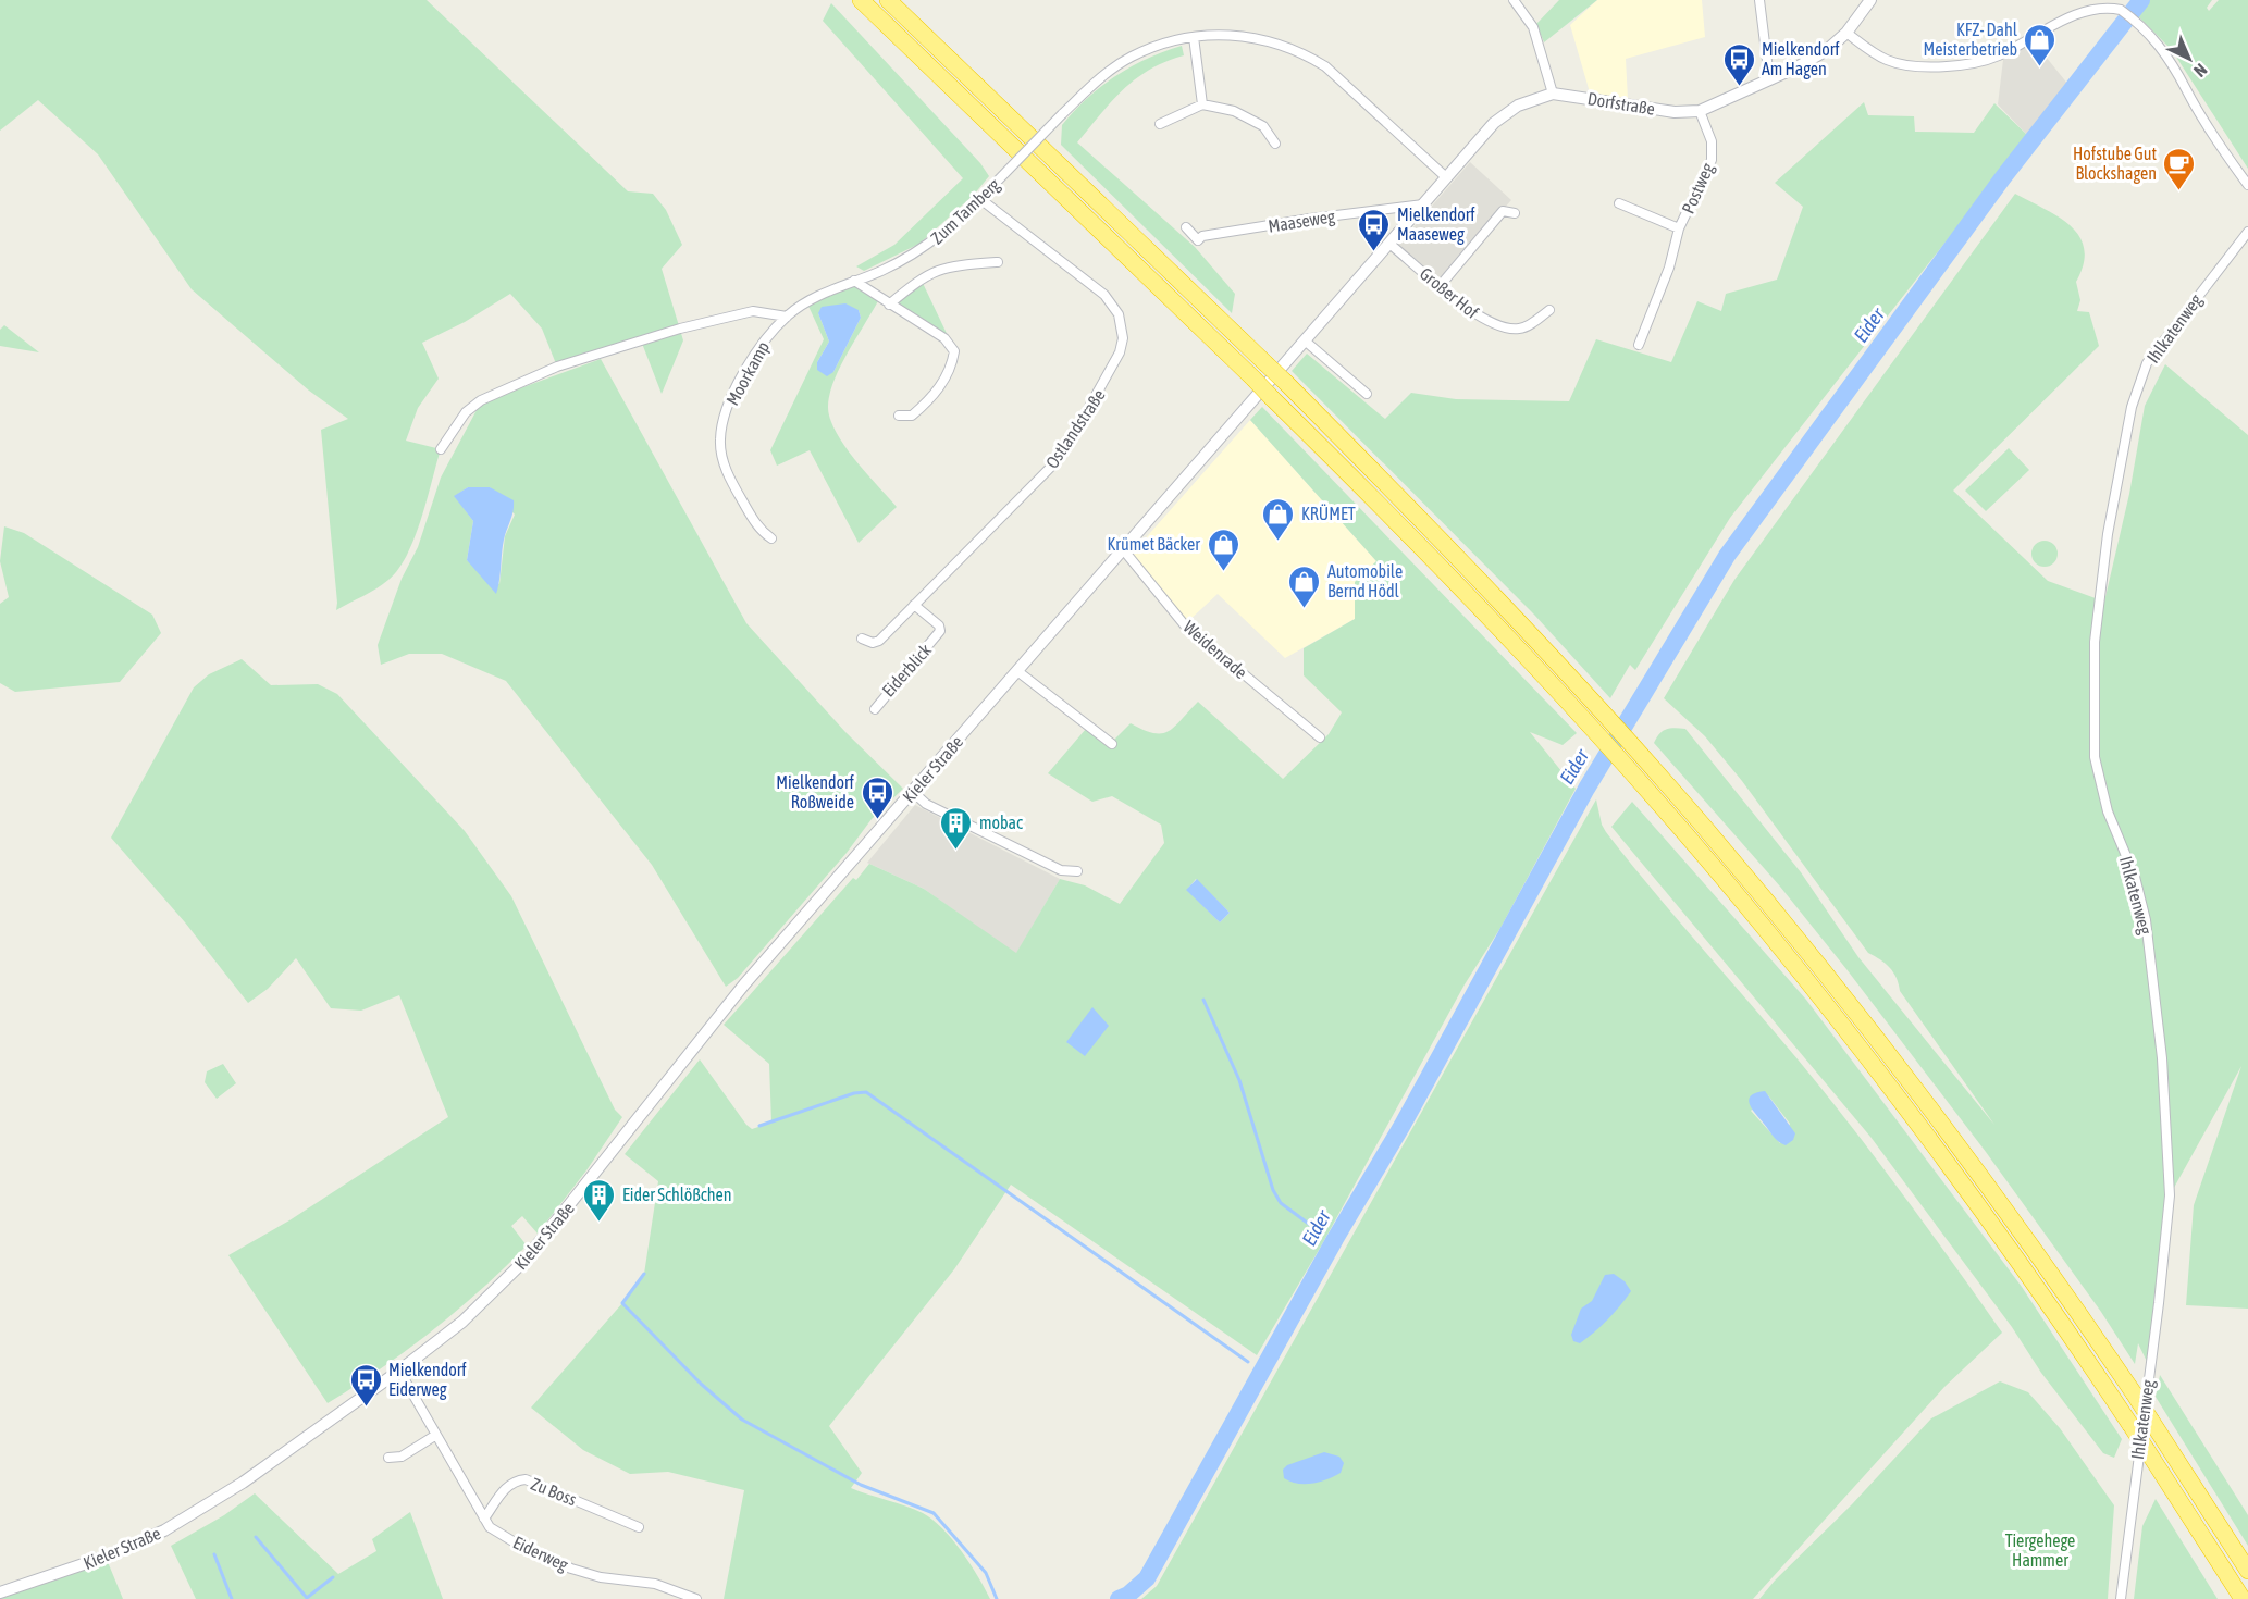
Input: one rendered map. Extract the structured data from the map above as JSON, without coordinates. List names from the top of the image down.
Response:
{
  "streets": {
    "street": [
      "Dorfstraße",
      "Postweg",
      "Zum Tamberg",
      "Maaseweg",
      "Großer Hof",
      "Ihlkatenweg",
      "Moorkamp",
      "Ostlandstraße",
      "Weidenrade",
      "Eiderblick",
      "Kieler Straße",
      "Zu Boss",
      "Eiderweg"
    ]
  },
  "crossings": [
    ["Dorfstraße", "Postweg"],
    ["Dorfstraße", "Zum Tamberg"],
    ["Dorfstraße", "Maaseweg"],
    ["Dorfstraße", "Großer Hof"],
    ["Dorfstraße", "Kieler Straße"],
    ["Zum Tamberg", "Moorkamp"],
    ["Zum Tamberg", "Ostlandstraße"],
    ["Großer Hof", "Kieler Straße"],
    ["Ostlandstraße", "Eiderblick"],
    ["Weidenrade", "Kieler Straße"],
    ["Kieler Straße", "Eiderweg"],
    ["Zu Boss", "Eiderweg"]
  ],
  "water": ["Eider"],
  "parks": ["Tiergehege Hammer"],
  "places": {
    "shop": [
      "KFZ- Dahl Meisterbetrieb",
      "KRÜMET",
      "Krümet Bäcker",
      "Automobile Bernd Hödl"
    ],
    "bus stop": [
      "Mielkendorf Am Hagen",
      "Mielkendorf Maaseweg",
      "Mielkendorf Roßweide",
      "Mielkendorf Eiderweg"
    ],
    "cafe": ["Hofstube Gut Blockshagen"],
    "building": ["mobac", "Eider Schlößchen"]
  },
  "north": "bottom right"
}
